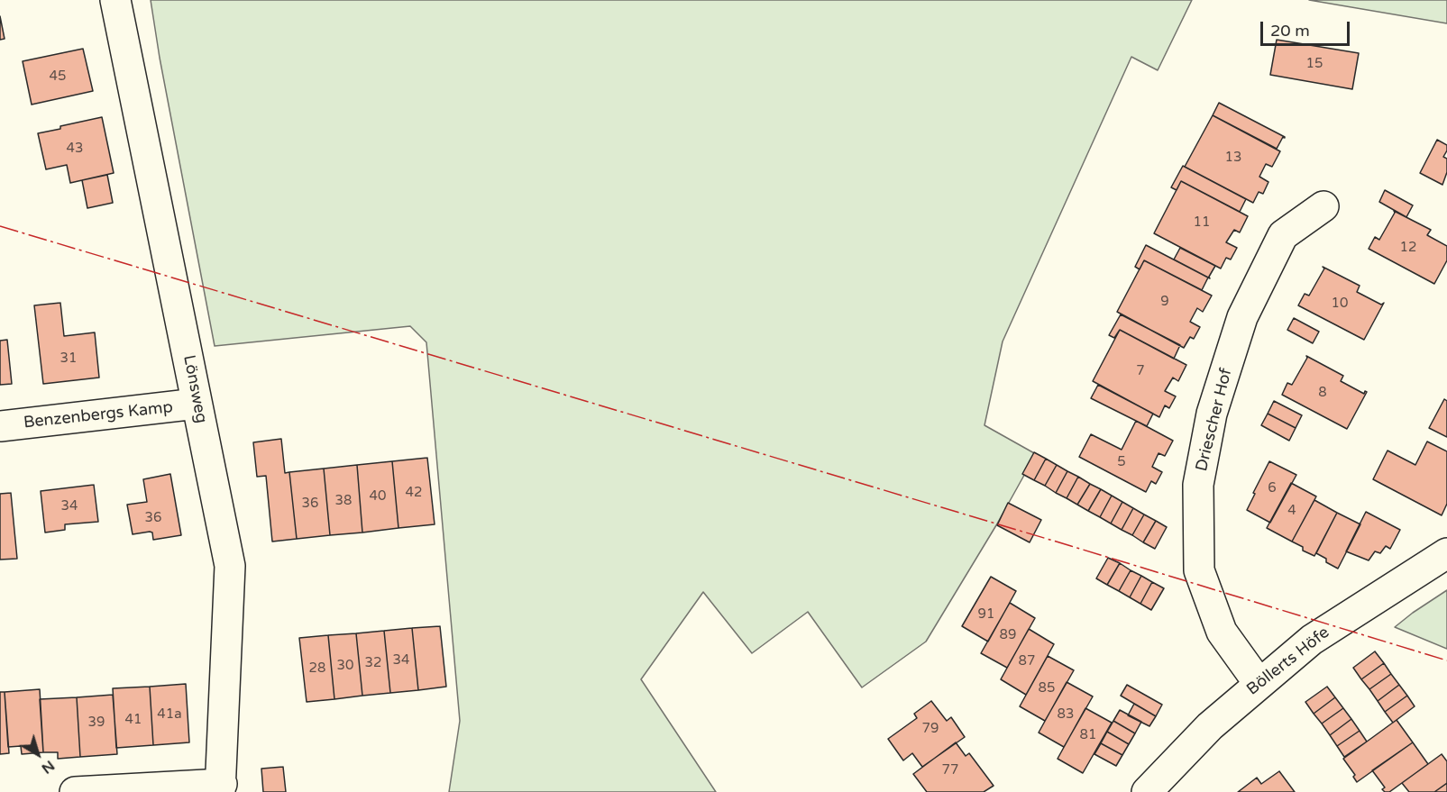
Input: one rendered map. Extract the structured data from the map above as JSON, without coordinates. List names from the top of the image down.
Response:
{
  "streets": {
    "street": [
      "Lönsweg",
      "Benzenbergs Kamp",
      "Driescher Hof",
      "Böllerts Höfe"
    ]
  },
  "crossings": [
    ["Lönsweg", "Benzenbergs Kamp"],
    ["Driescher Hof", "Böllerts Höfe"]
  ],
  "house_numbers": [
    "15",
    "45",
    "43",
    "13",
    "11",
    "12",
    "9",
    "10",
    "31",
    "7",
    "8",
    "5",
    "6",
    "42",
    "40",
    "38",
    "36",
    "34",
    "4",
    "36",
    "91",
    "89",
    "34",
    "87",
    "32",
    "30",
    "28",
    "85",
    "41a",
    "83",
    "41",
    "39",
    "79",
    "81",
    "77"
  ],
  "scale_bar": "20 m",
  "north": "bottom right"
}
